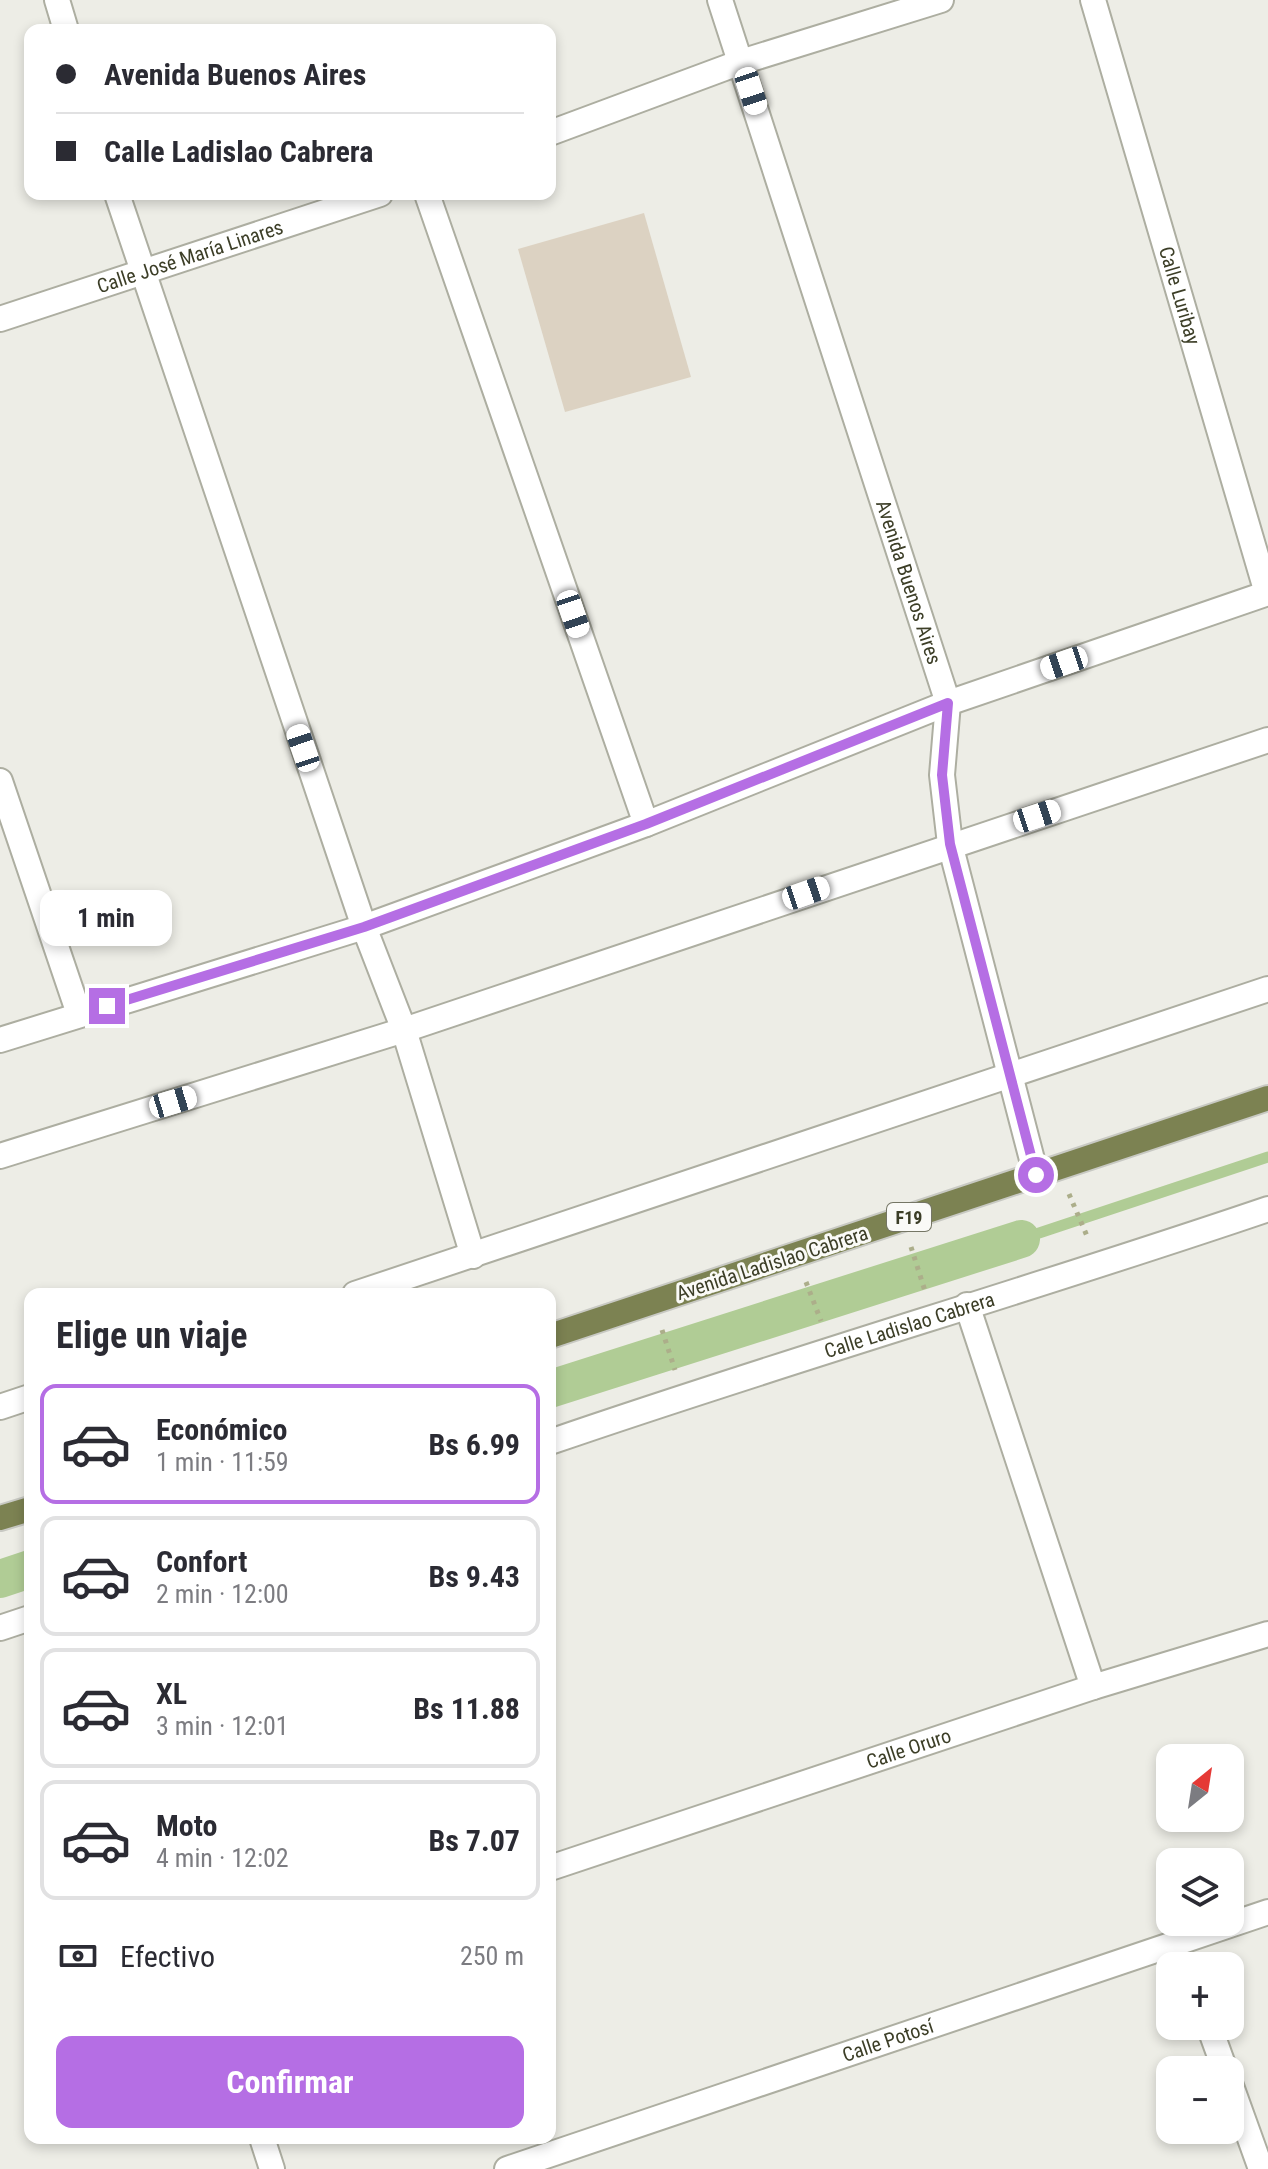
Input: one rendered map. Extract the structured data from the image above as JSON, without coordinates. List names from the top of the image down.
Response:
{
  "streets": {
    "highway": ["F19", "Avenida Ladislao Cabrera"],
    "street": [
      "Calle José María Linares",
      "Calle Luribay",
      "Avenida Buenos Aires",
      "Calle Ladislao Cabrera",
      "Calle Oruro",
      "Calle Potosí"
    ]
  },
  "crossings": [
    ["Avenida Buenos Aires", "Avenida Ladislao Cabrera"]
  ],
  "north": "top right",
  "page": {
    "banner": ["Avenida Buenos Aires", "Calle Ladislao Cabrera"],
    "bubble": "1 min",
    "heading": "Elige un viaje",
    "list": [
      {
        "name": "Económico",
        "note": "1 min · 11:59",
        "value": "Bs 6.99"
      },
      {
        "name": "Confort",
        "note": "2 min · 12:00",
        "value": "Bs 9.43"
      },
      {
        "name": "XL",
        "note": "3 min · 12:01",
        "value": "Bs 11.88"
      },
      {
        "name": "Moto",
        "note": "4 min · 12:02",
        "value": "Bs 7.07"
      }
    ],
    "map_buttons": ["+", "−"],
    "pay": ["Efectivo", "250 m"],
    "buttons": "Confirmar"
  }
}
